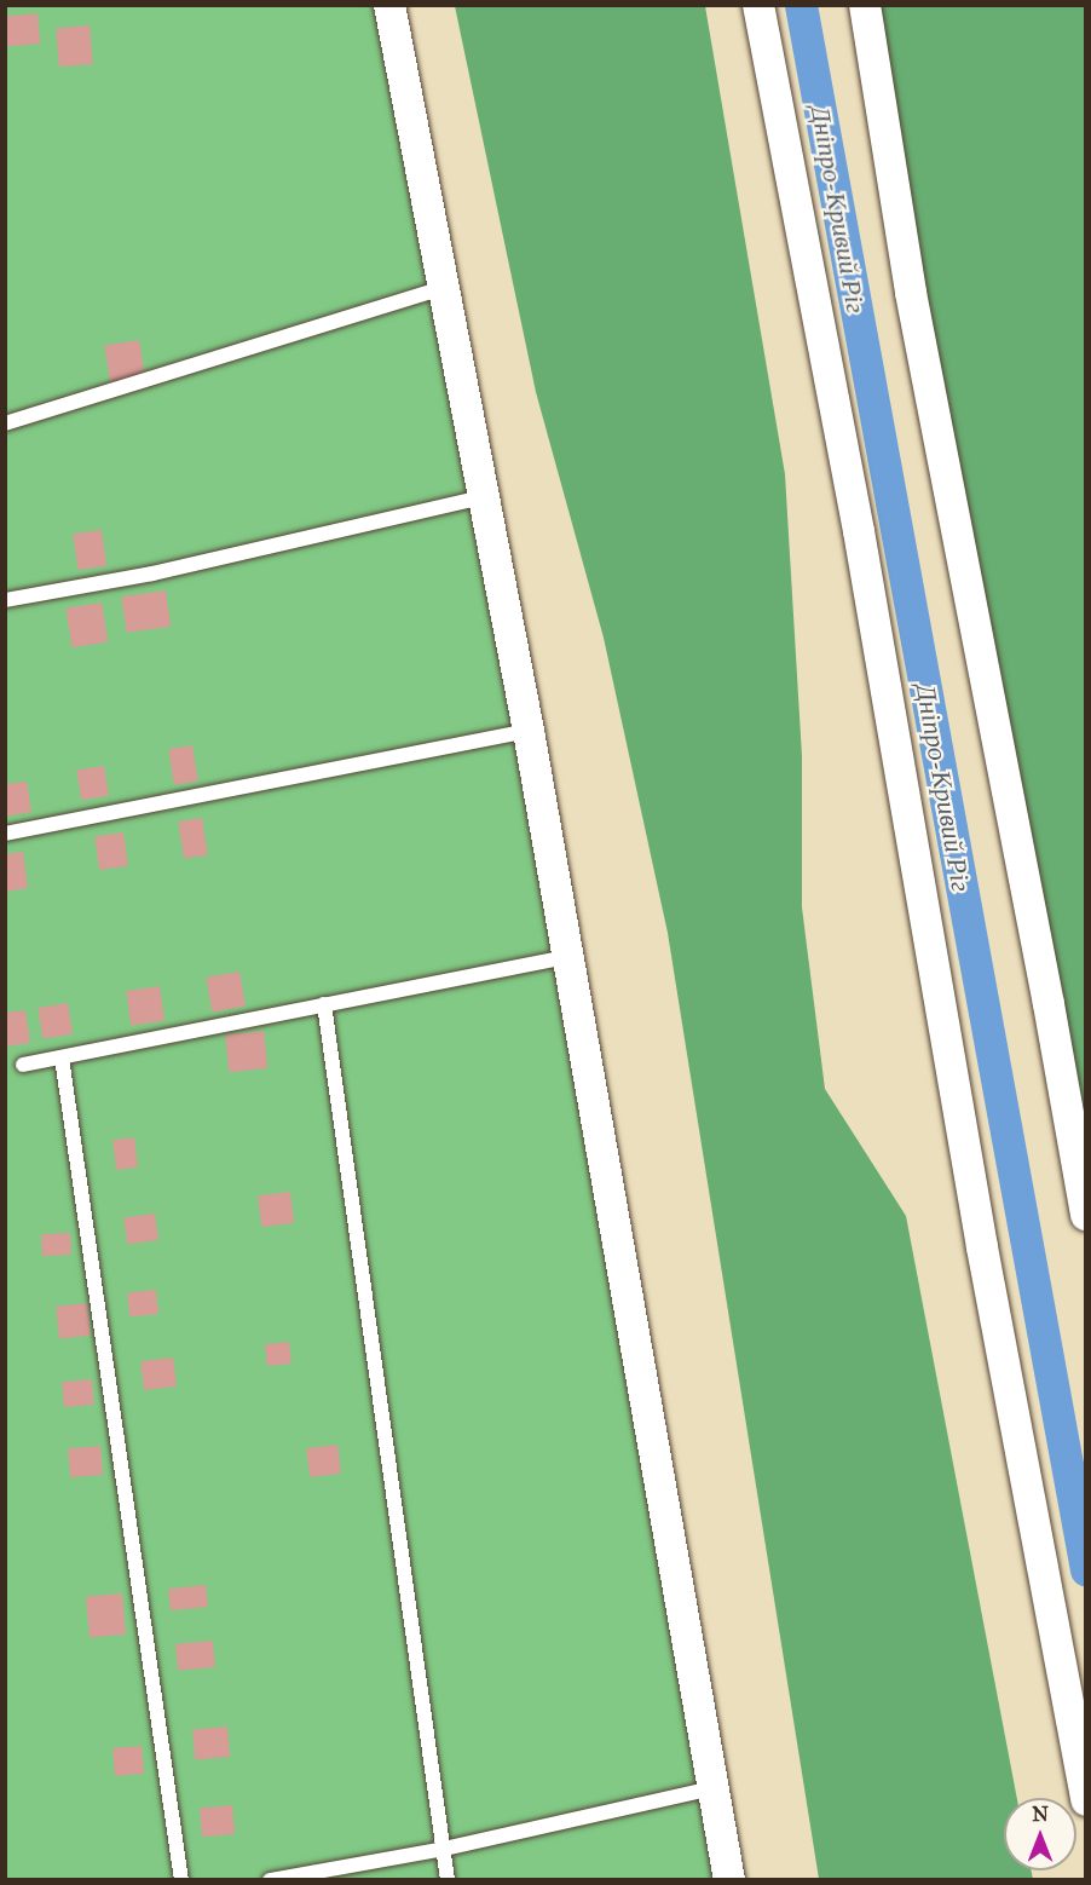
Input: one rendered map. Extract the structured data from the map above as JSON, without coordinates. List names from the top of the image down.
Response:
{
  "water": ["Дніпро-Кривий Ріг"],
  "north": "top"
}
